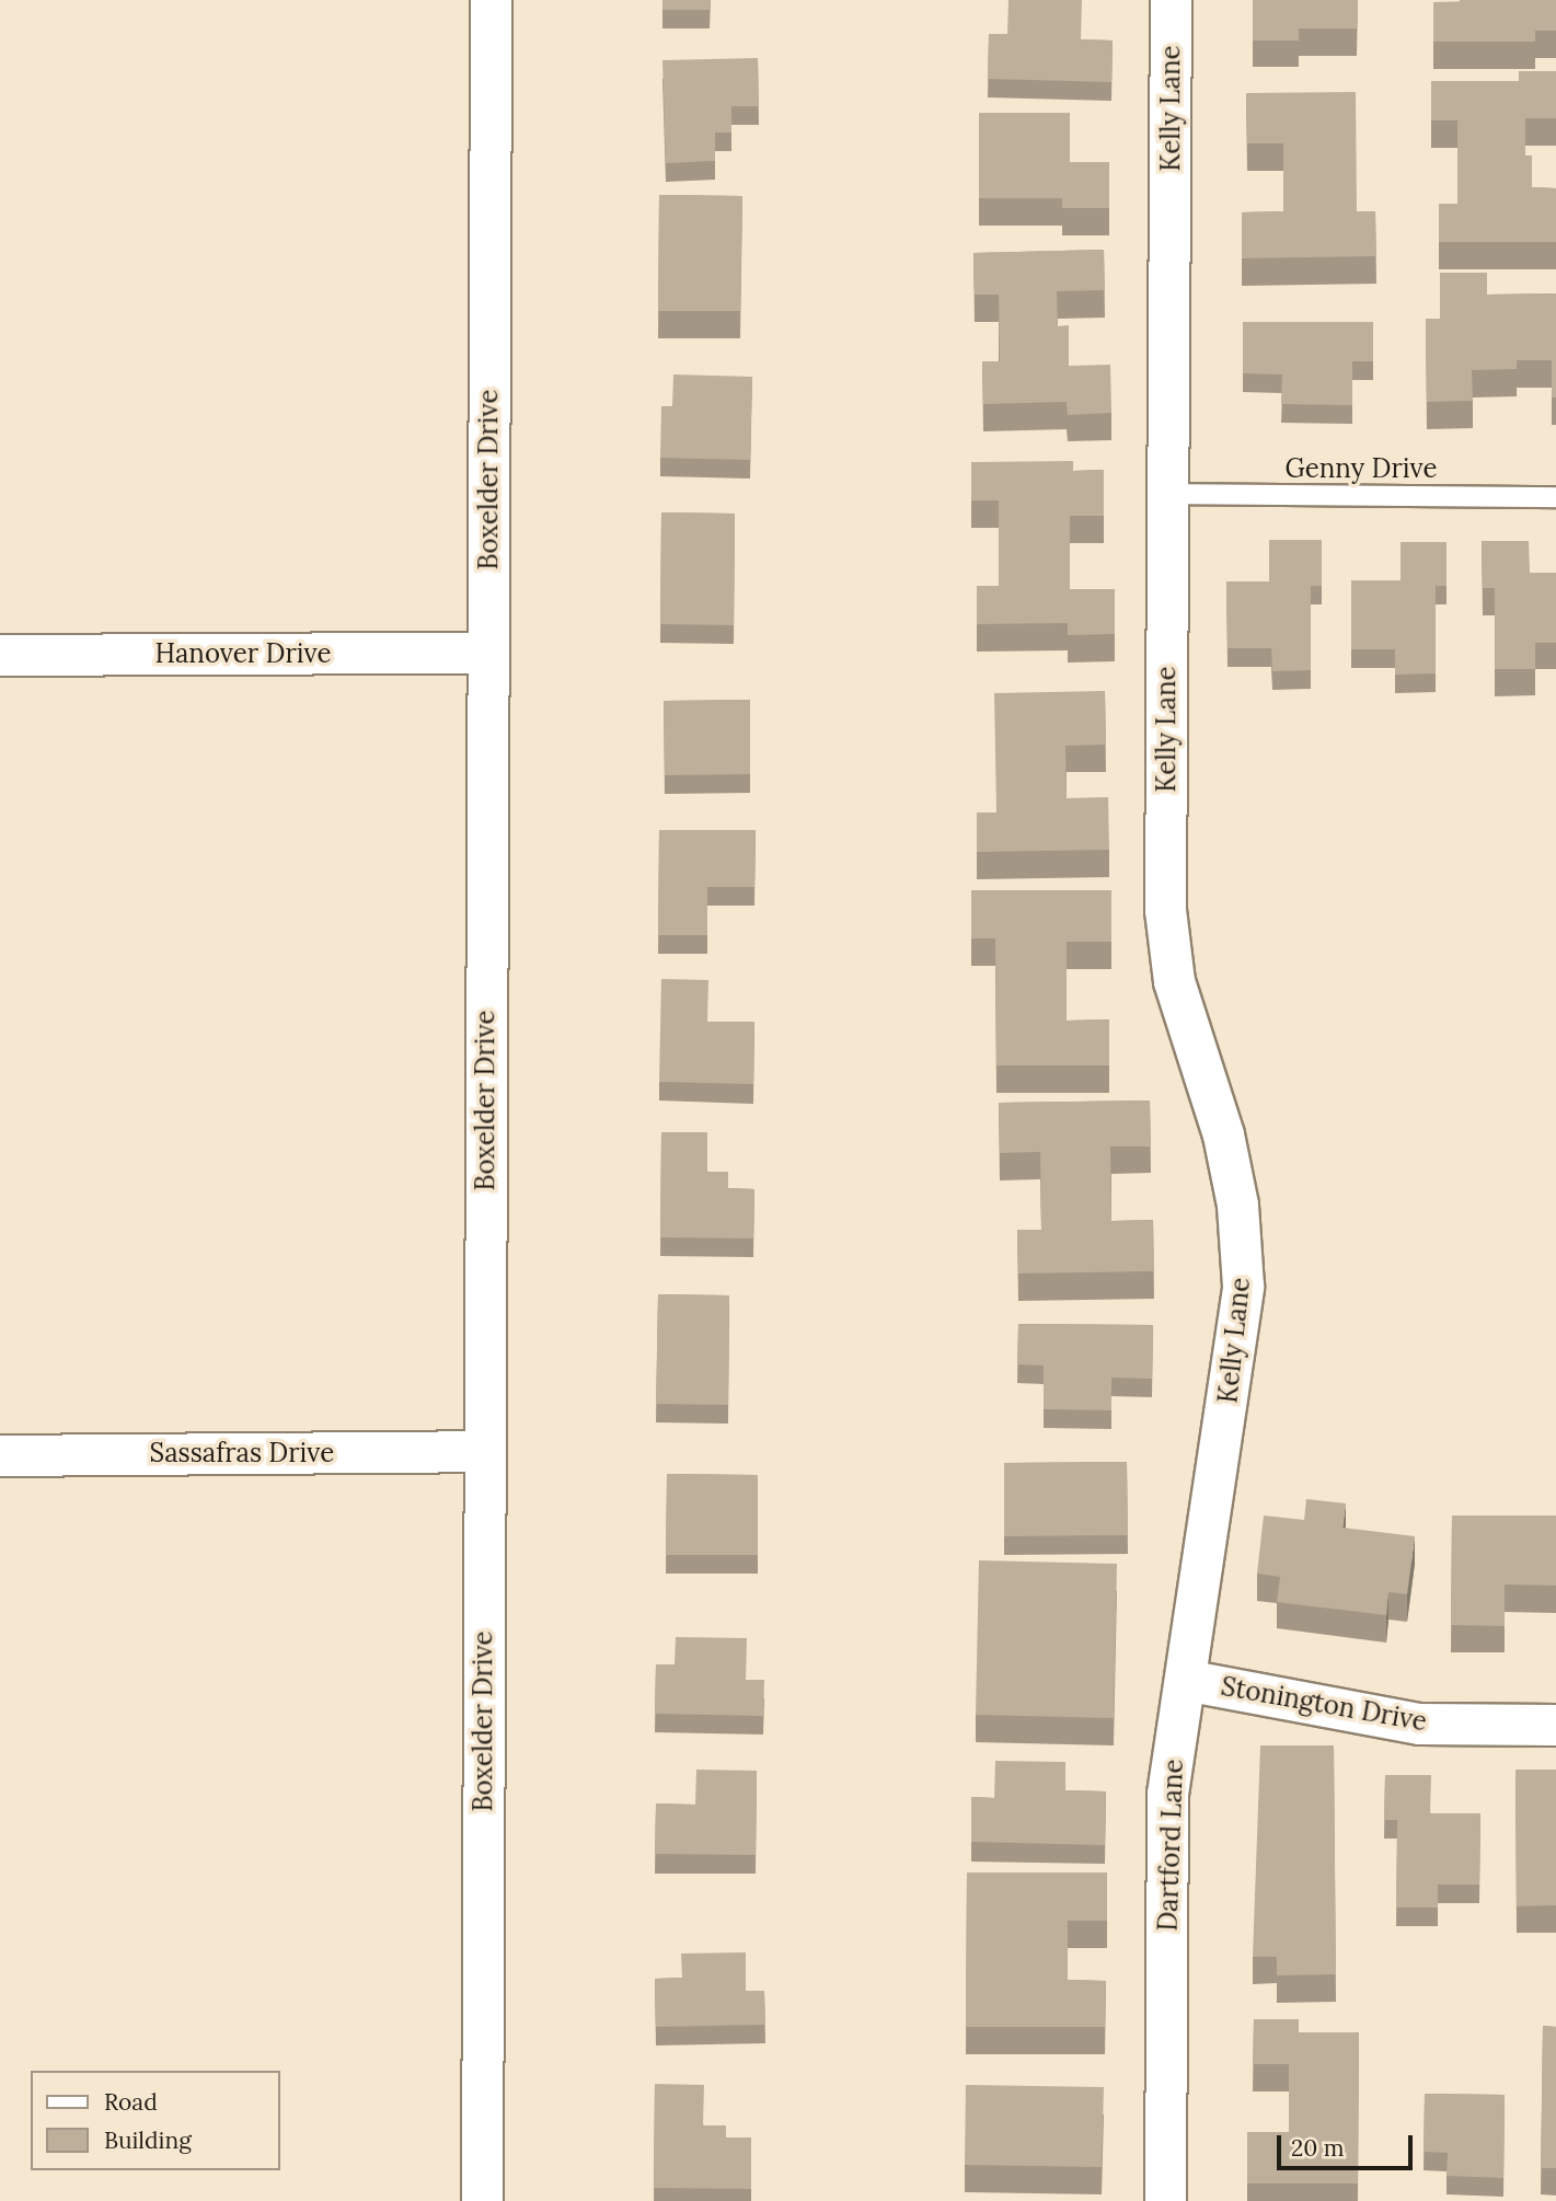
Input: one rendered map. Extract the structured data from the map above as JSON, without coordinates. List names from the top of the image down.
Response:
{
  "streets": {
    "street": [
      "Kelly Lane",
      "Boxelder Drive",
      "Hanover Drive",
      "Sassafras Drive",
      "Stonington Drive",
      "Dartford Lane"
    ],
    "lane": ["Genny Drive"]
  },
  "crossings": [
    ["Kelly Lane", "Genny Drive"],
    ["Kelly Lane", "Dartford Lane"],
    ["Boxelder Drive", "Hanover Drive"],
    ["Boxelder Drive", "Sassafras Drive"],
    ["Stonington Drive", "Dartford Lane"]
  ],
  "legend": ["Road", "Building"],
  "scale_bar": "20 m"
}
